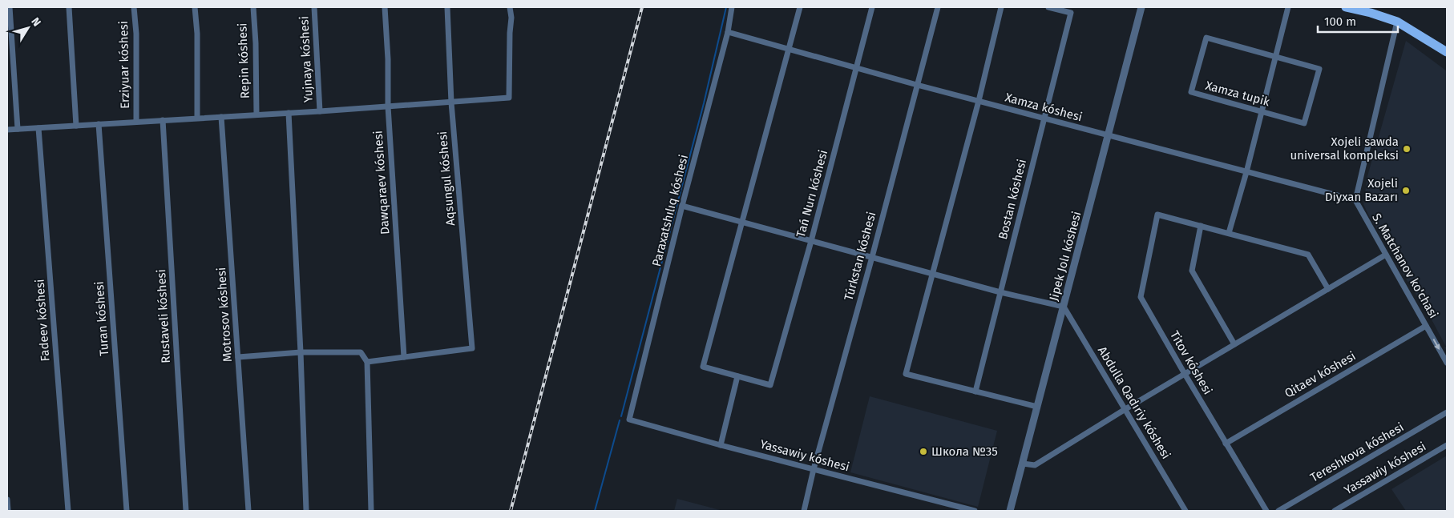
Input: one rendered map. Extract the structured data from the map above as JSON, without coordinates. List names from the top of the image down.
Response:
{
  "streets": {
    "street": [
      "Yujnaya kóshesi",
      "Repin kóshesi",
      "Erziyuar kóshesi",
      "Xamza tupik",
      "Xamza kóshesi",
      "Aqsungul kóshesi",
      "Dawqaraev kóshesi",
      "Tań Nurı kóshesi",
      "Bostan kóshesi",
      "Paraxatshılıq kóshesi",
      "Túrkstan kóshesi",
      "Jipek Jolı kóshesi",
      "S. Matchanov ko'chasi",
      "Motrosov kóshesi",
      "Rustaveli kóshesi",
      "Turan kóshesi",
      "Fadeev kóshesi",
      "Titov kóshesi",
      "Qitaev kóshesi",
      "Abdulla Qadıriy kóshesi",
      "Tereshkova kóshesi",
      "Yassawiy kóshesi"
    ]
  },
  "crossings": [
    ["Xamza kóshesi", "Tań Nurı kóshesi"],
    ["Xamza kóshesi", "Bostan kóshesi"],
    ["Xamza kóshesi", "Paraxatshılıq kóshesi"],
    ["Xamza kóshesi", "Túrkstan kóshesi"],
    ["Xamza kóshesi", "Jipek Jolı kóshesi"],
    ["Xamza kóshesi", "S. Matchanov ko'chasi"],
    ["Aqsungul kóshesi", "Dawqaraev kóshesi"],
    ["Paraxatshılıq kóshesi", "Yassawiy kóshesi"],
    ["Túrkstan kóshesi", "Yassawiy kóshesi"],
    ["Jipek Jolı kóshesi", "Abdulla Qadıriy kóshesi"],
    ["S. Matchanov ko'chasi", "Qitaev kóshesi"],
    ["Titov kóshesi", "Qitaev kóshesi"]
  ],
  "places": ["Xojeli sawda universal kompleksi", "Xojeli Diyxan Bazarı", "Школа №35"],
  "scale_bar": "100 m",
  "north": "top right"
}
